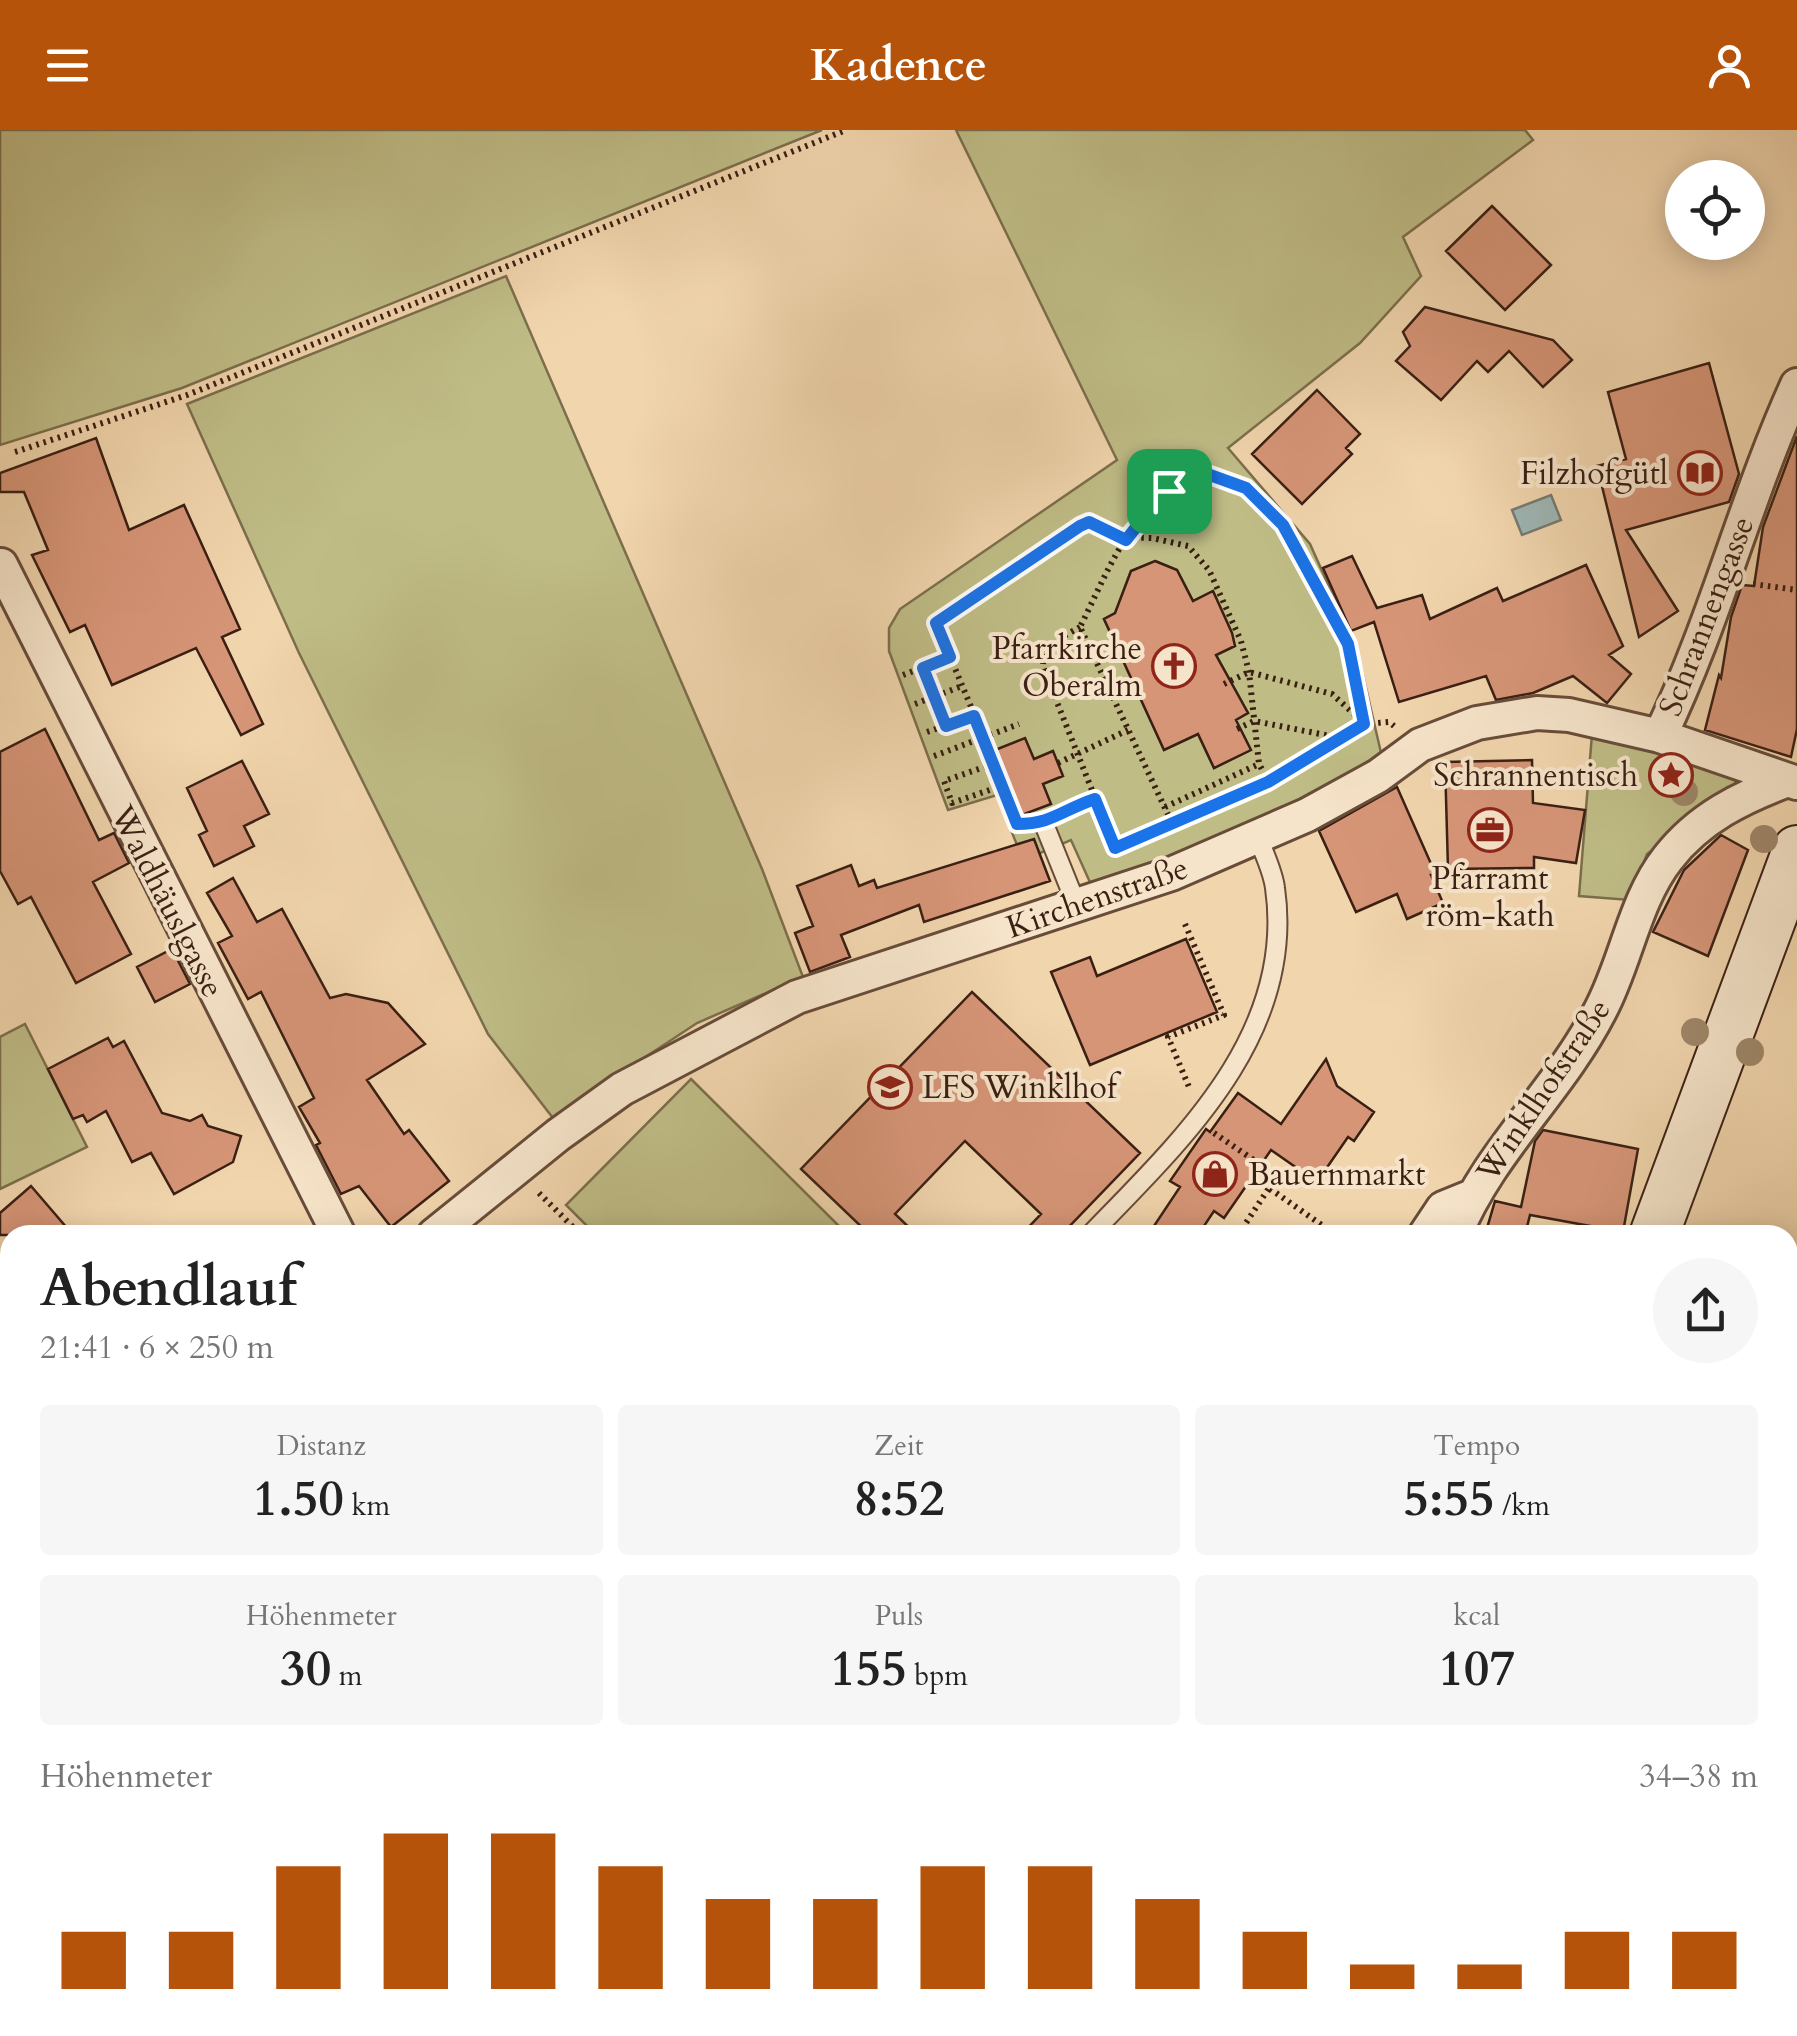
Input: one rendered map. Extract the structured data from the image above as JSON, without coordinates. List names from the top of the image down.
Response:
{
  "streets": {
    "street": [
      "Schrannengasse",
      "Kirchenstraße",
      "Waldhäuslgasse",
      "Winklhofstraße"
    ]
  },
  "crossings": [
    ["Schrannengasse", "Kirchenstraße"],
    ["Kirchenstraße", "Winklhofstraße"]
  ],
  "places": {
    "library": ["Filzhofgütl"],
    "church": ["Pfarrkirche Oberalm"],
    "place": ["Schrannentisch"],
    "office": ["Pfarramt röm-kath"],
    "school or university": ["LFS Winklhof"],
    "shop": ["Bauernmarkt"]
  },
  "page": {
    "header": "Kadence",
    "heading": ["Abendlauf", "21:41 · 6 × 250 m"],
    "stats": [
      ["Distanz", "1.50 km"],
      ["Zeit", "8:52"],
      ["Tempo", "5:55 /km"],
      ["Höhenmeter", "30 m"],
      ["Puls", "155 bpm"],
      ["kcal", "107"]
    ],
    "chart": ["Höhenmeter", "34–38 m"]
  }
}
